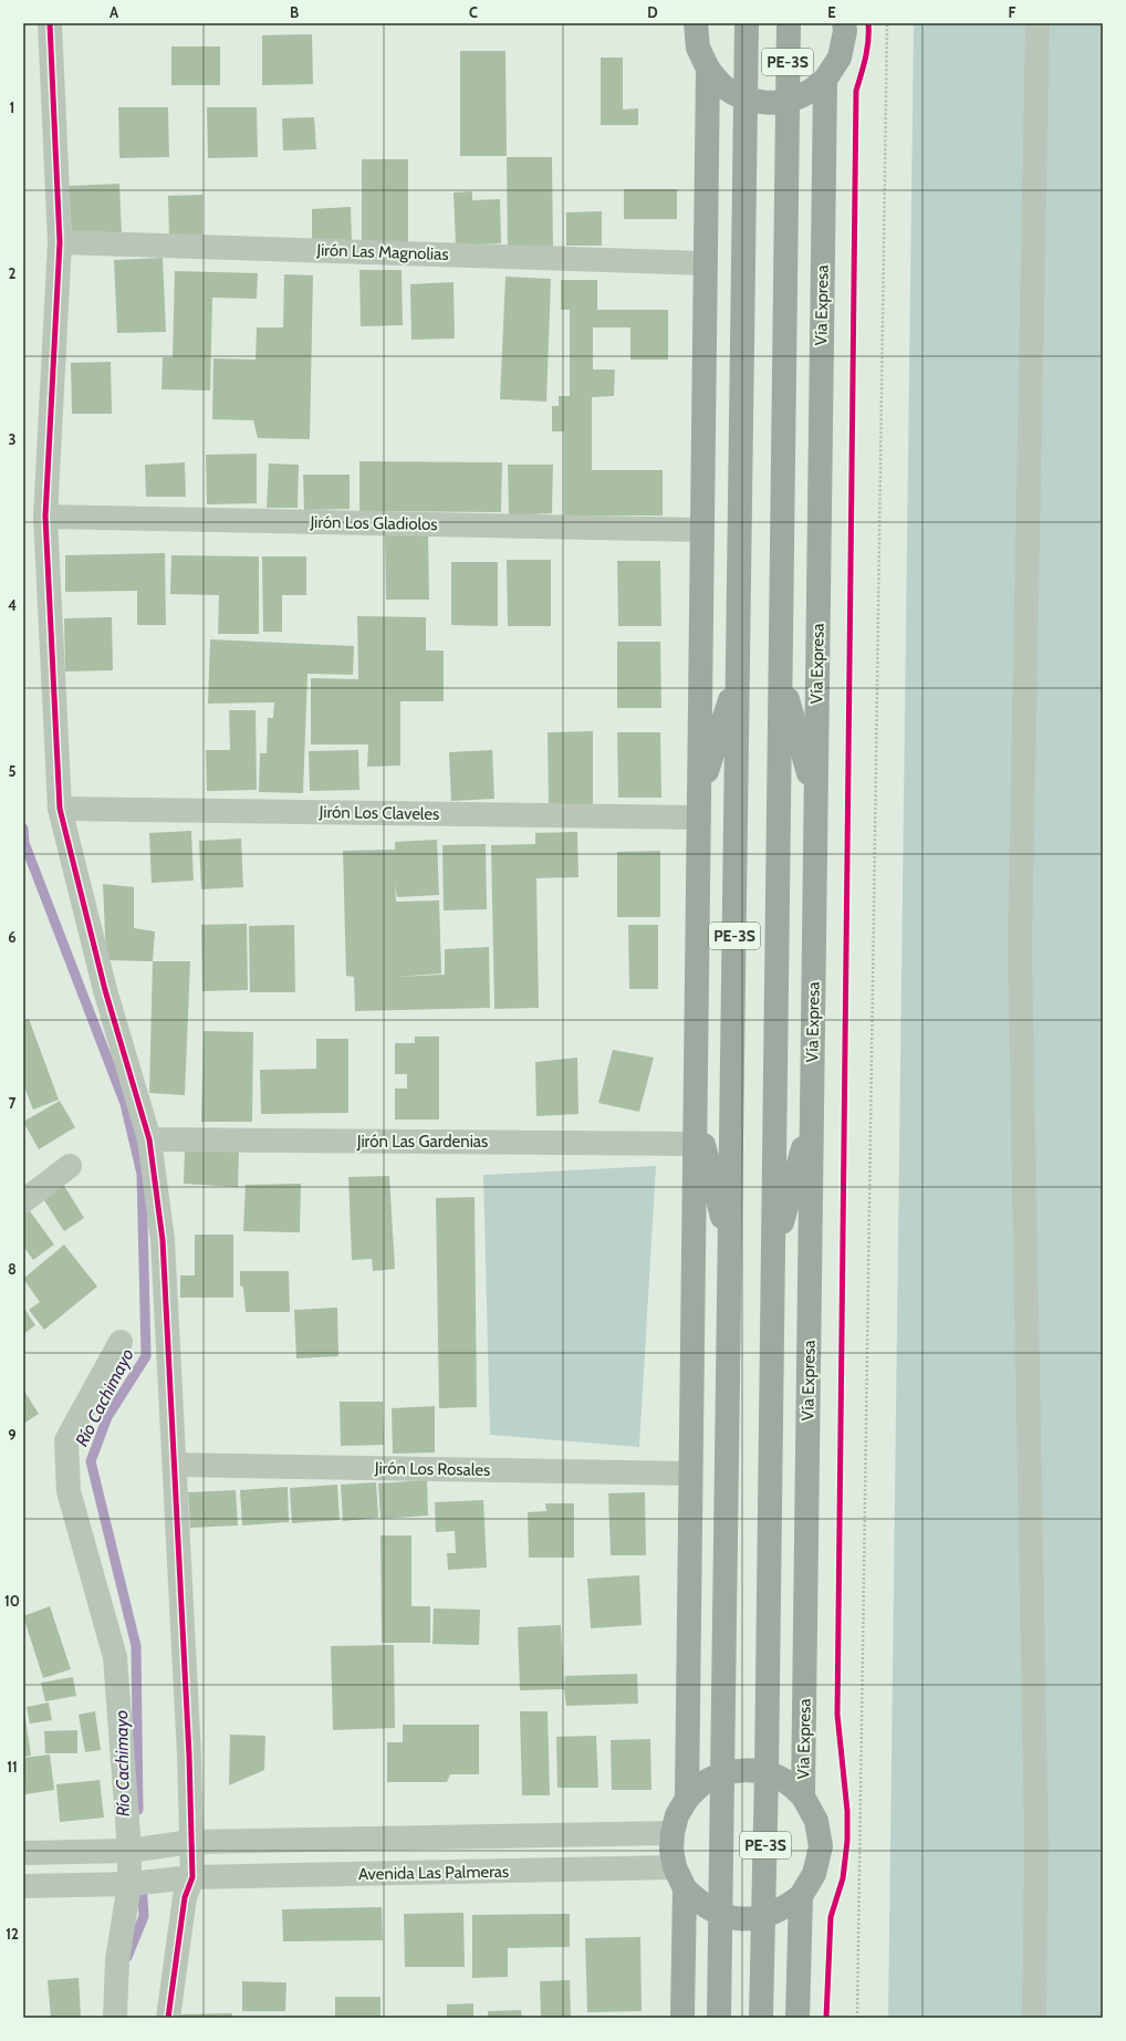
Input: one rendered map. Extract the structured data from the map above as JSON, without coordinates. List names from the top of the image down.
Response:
{
  "streets": {
    "main road": ["PE-3S", "Vía Expresa"],
    "street": [
      "Jirón Las Magnolias",
      "Jirón Los Gladiolos",
      "Jirón Los Claveles",
      "Jirón Las Gardenias",
      "Jirón Los Rosales",
      "Avenida Las Palmeras"
    ]
  },
  "crossings": [
    ["PE-3S", "Jirón Las Magnolias"],
    ["PE-3S", "Vía Expresa"],
    ["PE-3S", "Jirón Los Gladiolos"],
    ["PE-3S", "Jirón Los Claveles"],
    ["PE-3S", "Jirón Las Gardenias"],
    ["PE-3S", "Jirón Los Rosales"],
    ["PE-3S", "Avenida Las Palmeras"]
  ],
  "water": ["Río Cachimayo"],
  "grid": {
    "columns": [
      "A",
      "B",
      "C",
      "D",
      "E",
      "F"
    ],
    "rows": [
      "1",
      "2",
      "3",
      "4",
      "5",
      "6",
      "7",
      "8",
      "9",
      "10",
      "11",
      "12"
    ]
  }
}
